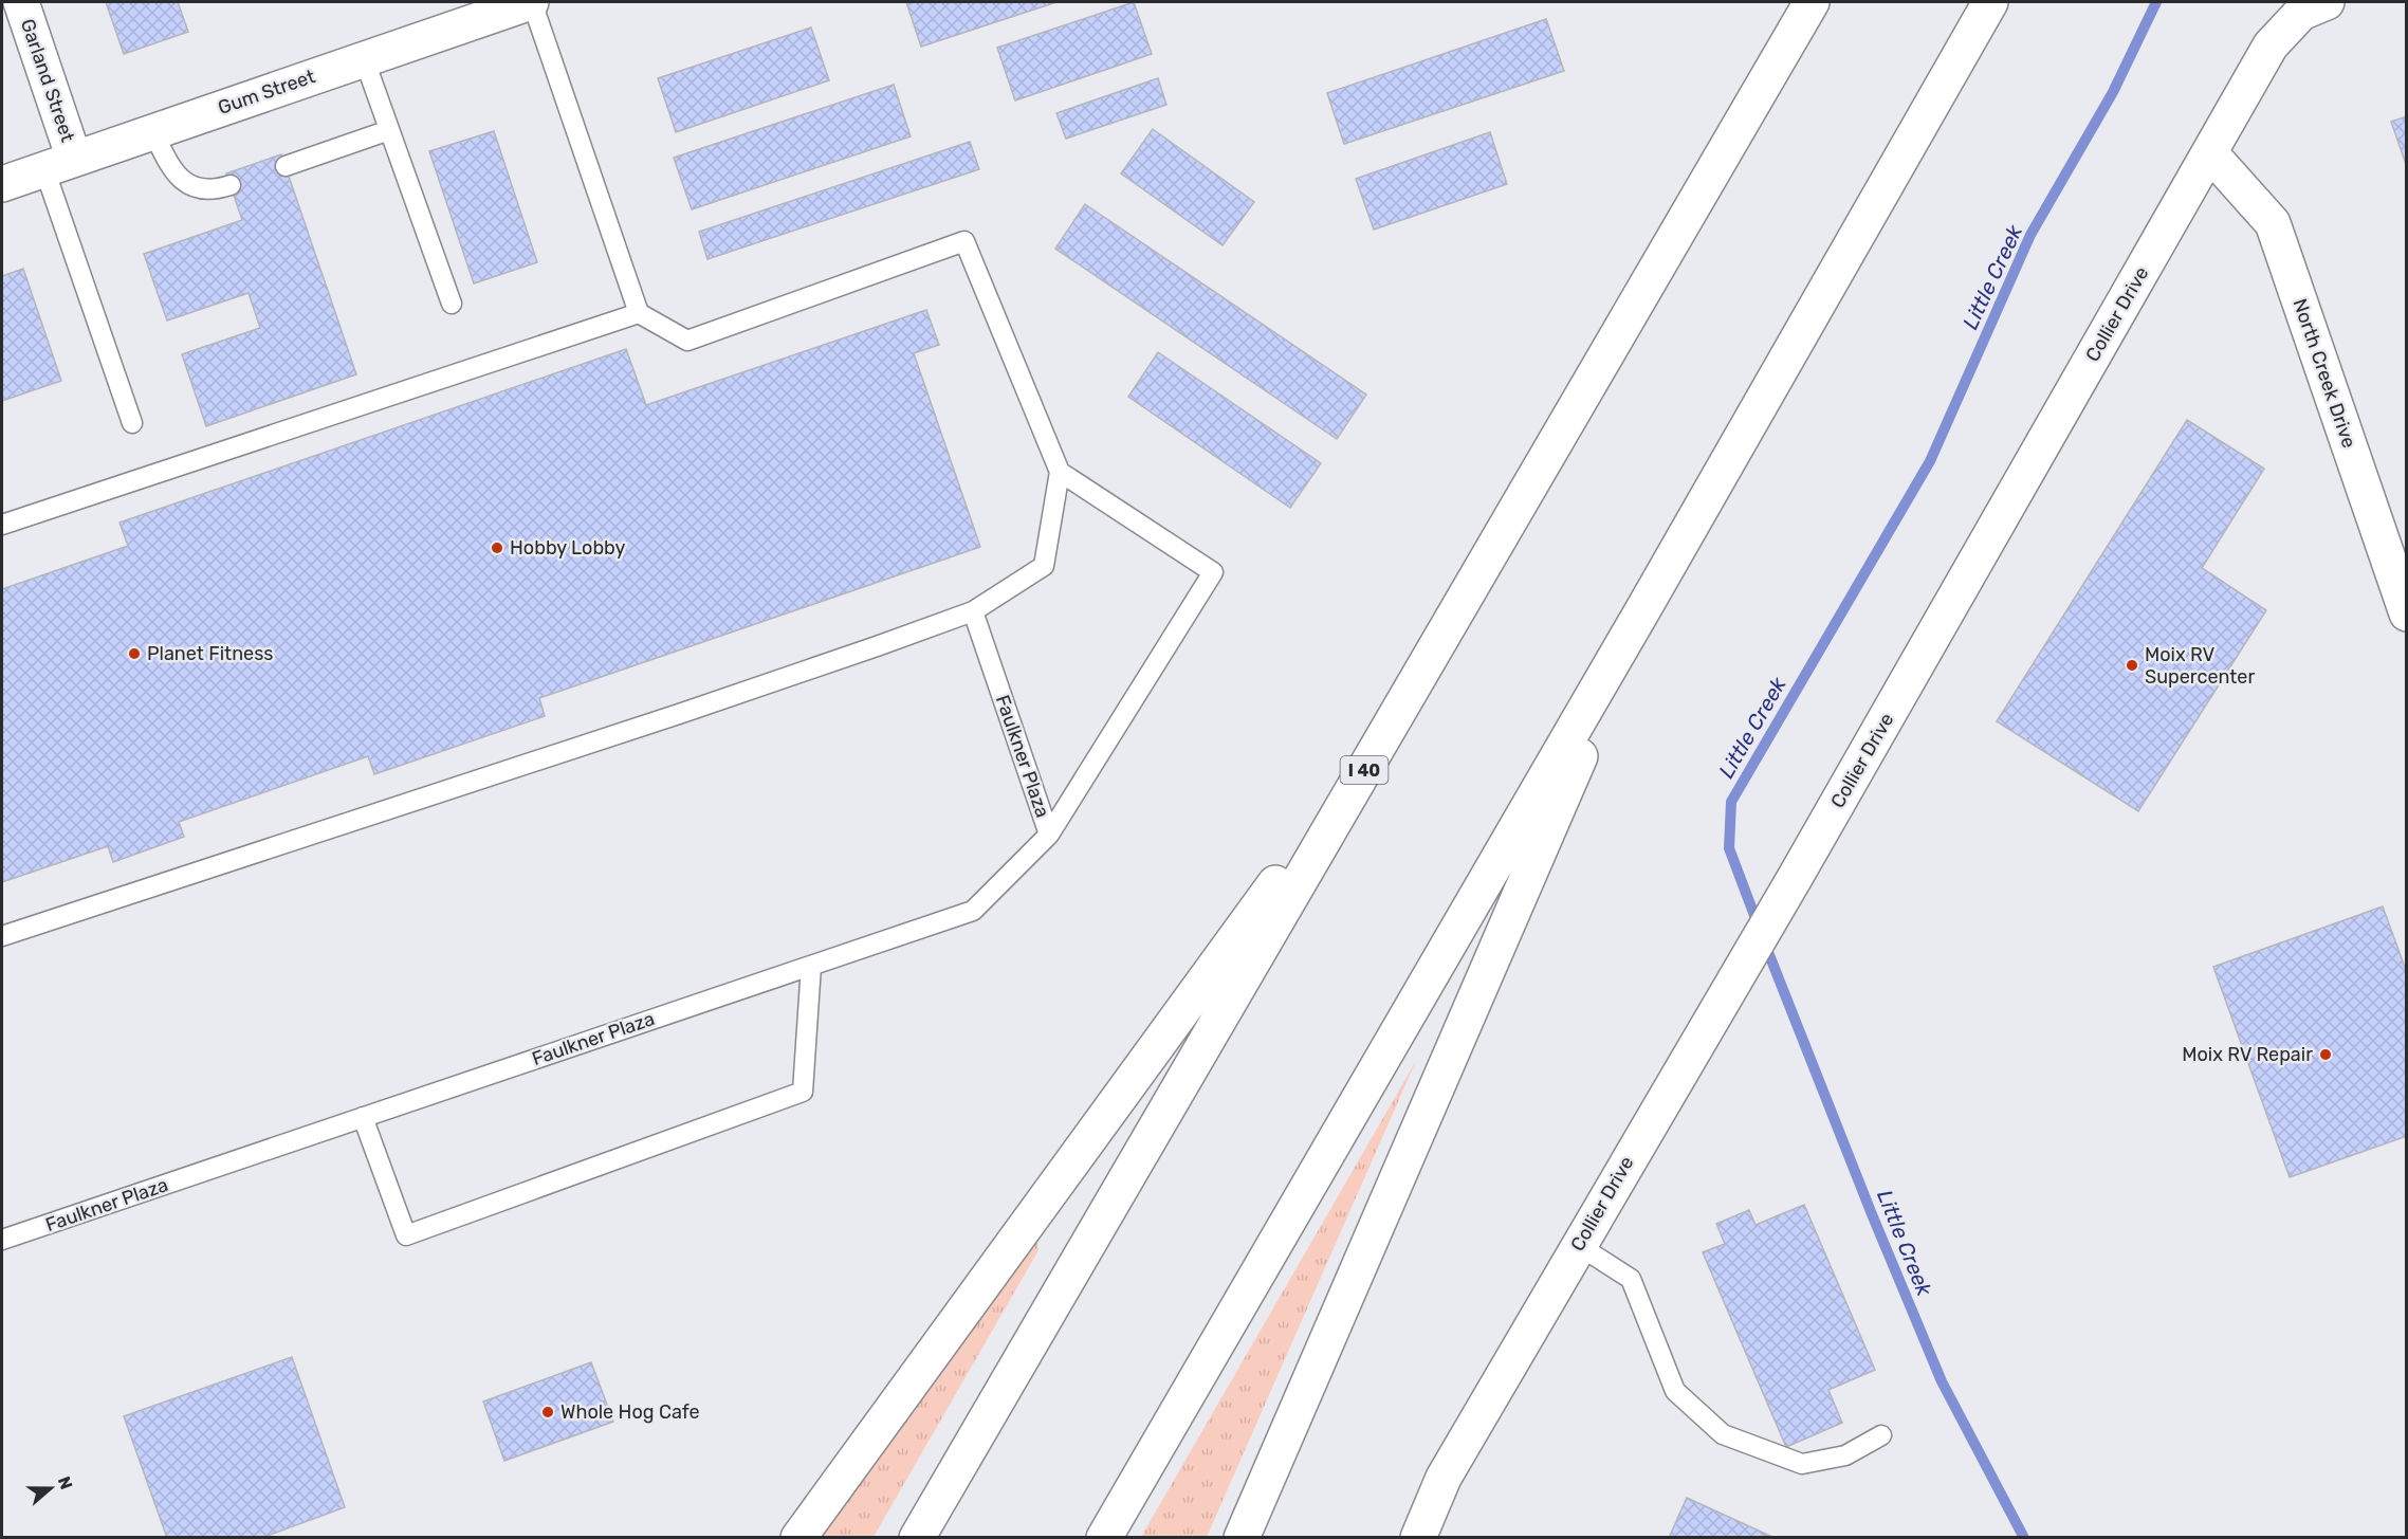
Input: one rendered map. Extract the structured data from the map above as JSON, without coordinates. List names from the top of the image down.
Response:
{
  "streets": {
    "main road": [
      "Garland Street",
      "Gum Street",
      "Collier Drive",
      "North Creek Drive",
      "I 40"
    ],
    "lane": ["Faulkner Plaza"]
  },
  "crossings": [
    ["Garland Street", "Gum Street"],
    ["Collier Drive", "North Creek Drive"]
  ],
  "water": ["Little Creek"],
  "places": [
    "Hobby Lobby",
    "Planet Fitness",
    "Moix RV Supercenter",
    "Moix RV Repair",
    "Whole Hog Cafe"
  ],
  "north": "right"
}
